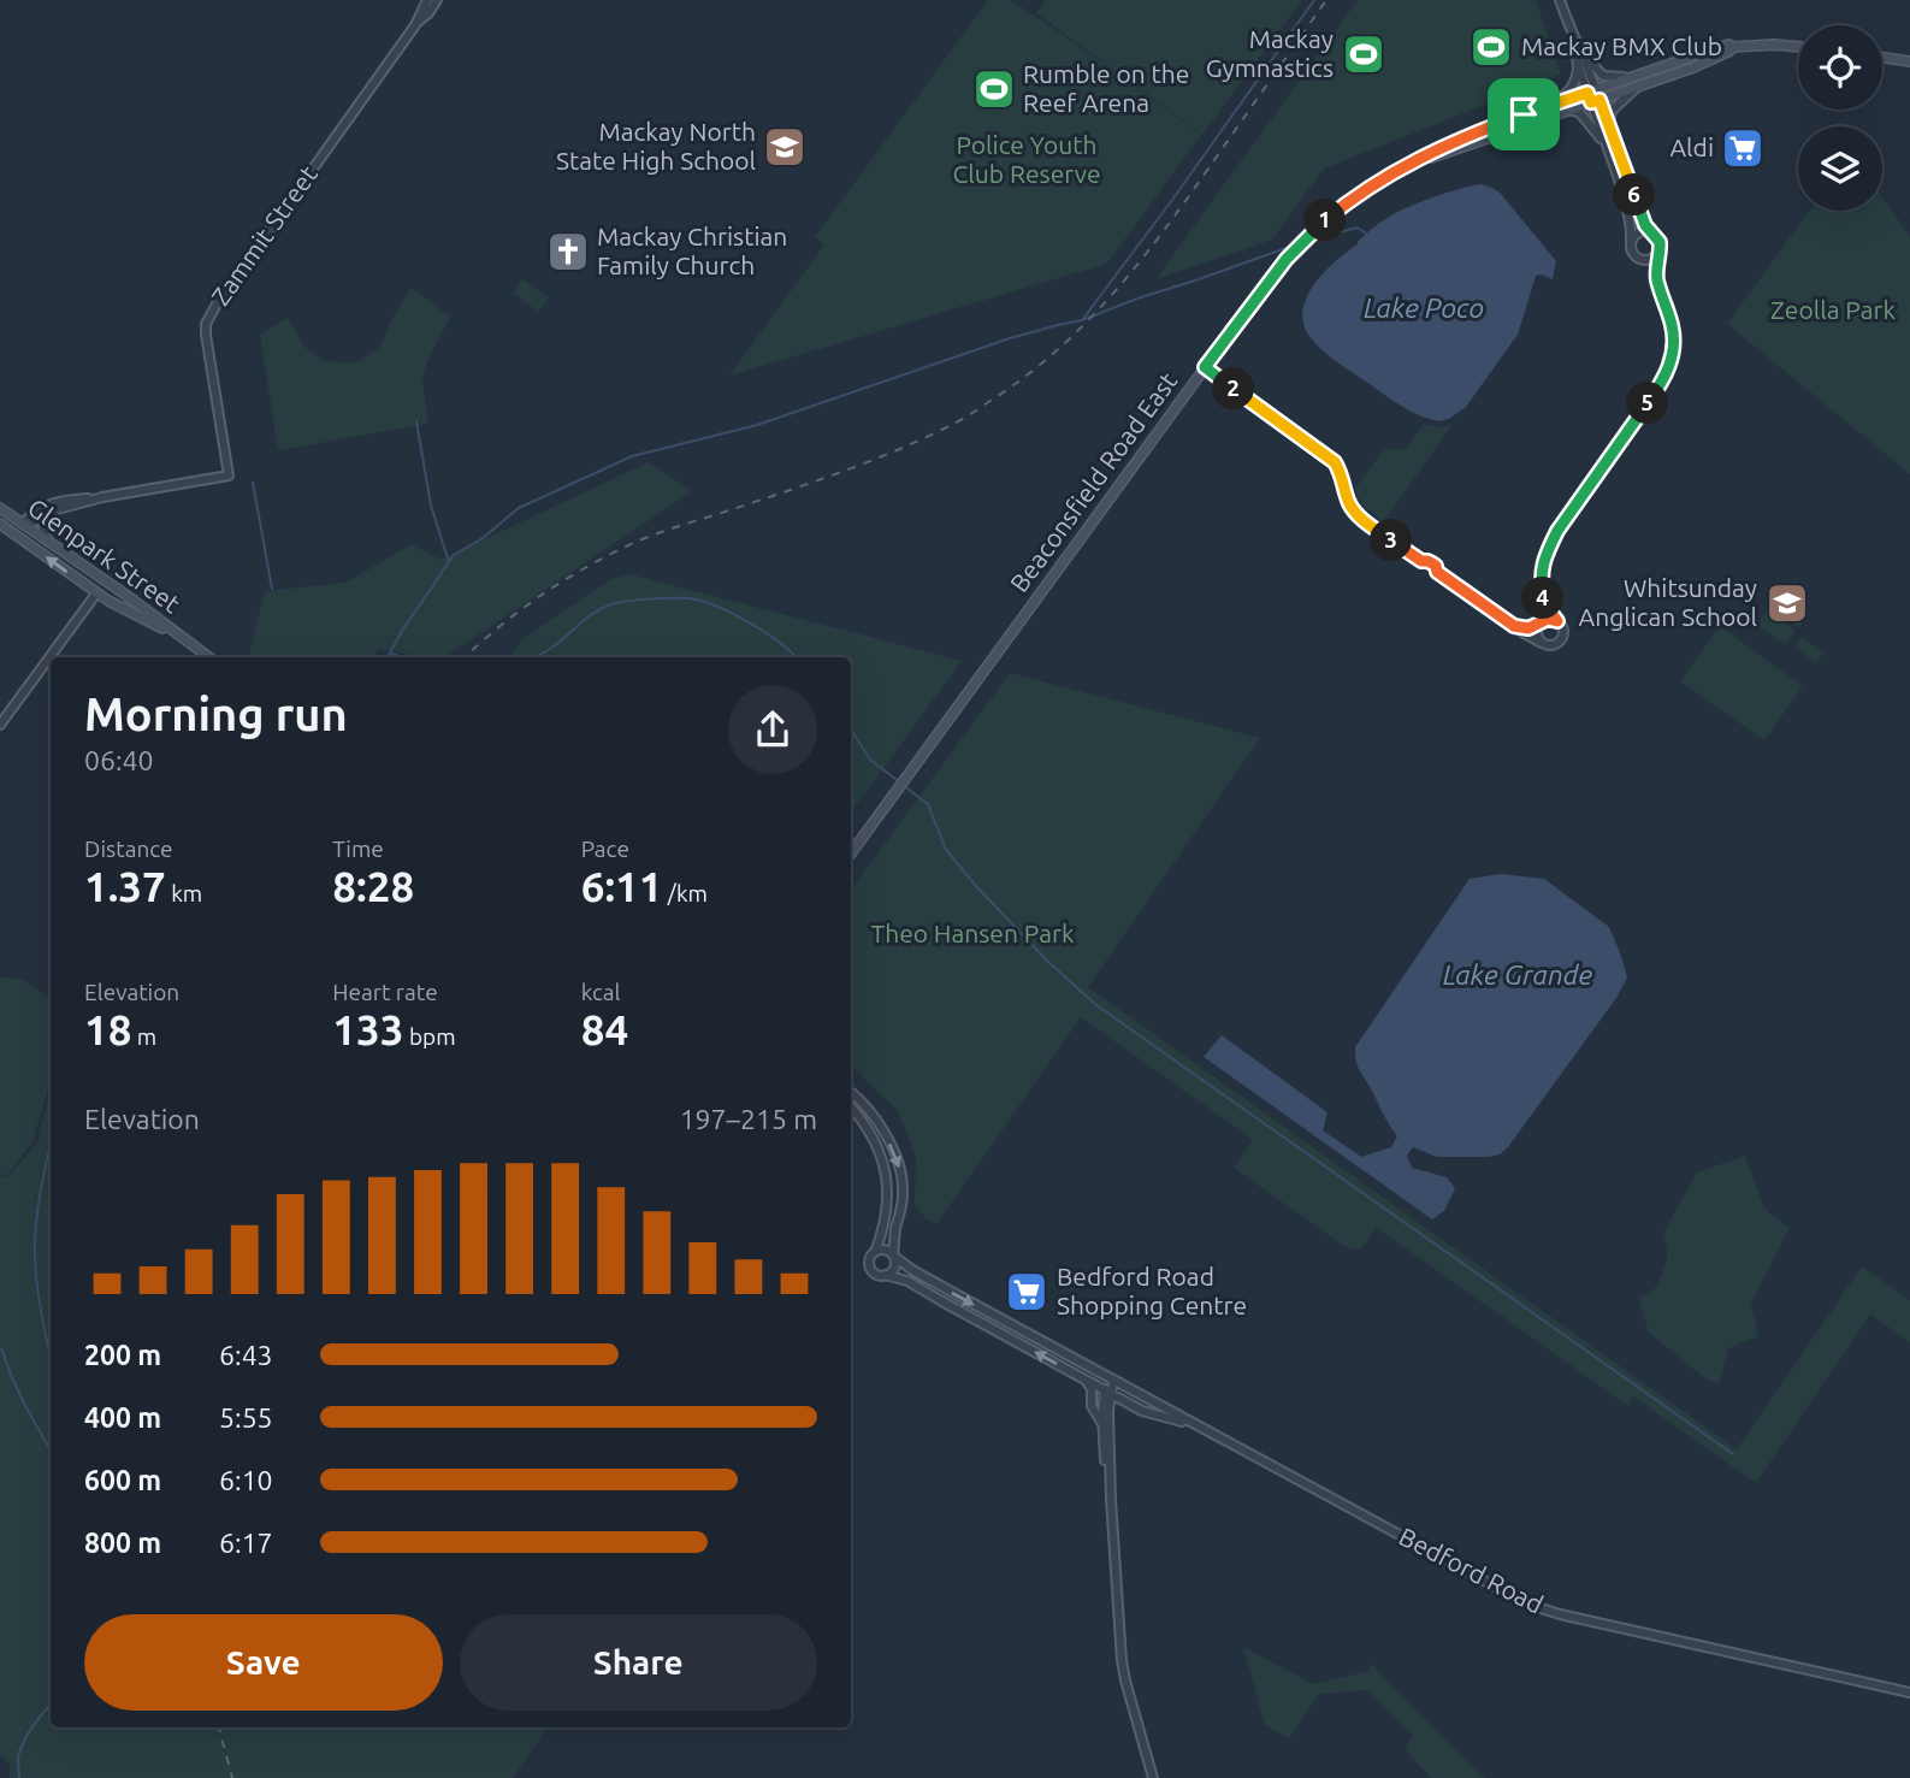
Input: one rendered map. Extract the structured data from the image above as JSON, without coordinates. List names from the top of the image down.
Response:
{
  "streets": {
    "main road": ["Beaconsfield Road East", "Glenpark Street"],
    "street": ["Zammit Street", "Bedford Road"]
  },
  "water": ["Lake Poco", "Lake Grande"],
  "parks": ["Police Youth Club Reserve", "Zeolla Park", "Theo Hansen Park"],
  "places": {
    "sports": ["Mackay BMX Club", "Mackay Gymnastics", "Rumble on the Reef Arena"],
    "school or university": ["Mackay North State High School", "Whitsunday Anglican School"],
    "supermarket": ["Aldi", "Bedford Road Shopping Centre"],
    "church": ["Mackay Christian Family Church"]
  },
  "page": {
    "pins": [
      "6",
      "1",
      "2",
      "5",
      "3",
      "4"
    ],
    "heading": ["Morning run", "06:40"],
    "stats": [
      ["Distance", "1.37 km"],
      ["Time", "8:28"],
      ["Pace", "6:11 /km"],
      ["Elevation", "18 m"],
      ["Heart rate", "133 bpm"],
      ["kcal", "84"]
    ],
    "chart": ["Elevation", "197–215 m"],
    "list": [
      {
        "name": "200 m",
        "note": "6:43"
      },
      {
        "name": "400 m",
        "note": "5:55"
      },
      {
        "name": "600 m",
        "note": "6:10"
      },
      {
        "name": "800 m",
        "note": "6:17"
      }
    ],
    "buttons": ["Save", "Share"]
  }
}
